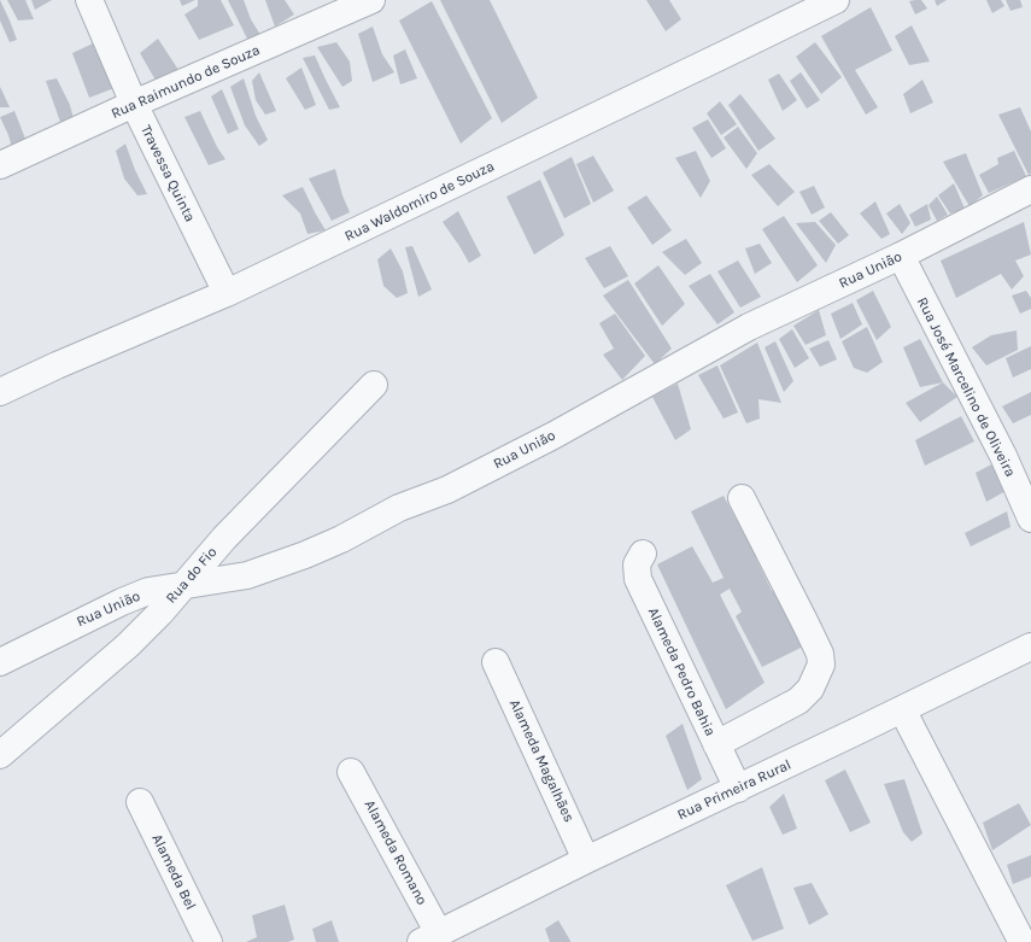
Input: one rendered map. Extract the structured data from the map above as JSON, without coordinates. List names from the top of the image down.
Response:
{
  "streets": {
    "street": [
      "Rua Raimundo de Souza",
      "Travessa Quinta",
      "Rua Waldomiro de Souza",
      "Rua União",
      "Rua José Marcelino de Oliveira",
      "Rua do Fio",
      "Alameda Pedro Bahia",
      "Alameda Magalhães",
      "Rua Primeira Rural",
      "Alameda Romano",
      "Alameda Bel"
    ]
  },
  "crossings": [
    ["Rua Raimundo de Souza", "Travessa Quinta"],
    ["Travessa Quinta", "Rua Waldomiro de Souza"],
    ["Rua União", "Rua José Marcelino de Oliveira"],
    ["Rua União", "Rua do Fio"],
    ["Alameda Pedro Bahia", "Rua Primeira Rural"],
    ["Alameda Magalhães", "Rua Primeira Rural"],
    ["Rua Primeira Rural", "Alameda Romano"]
  ]
}
